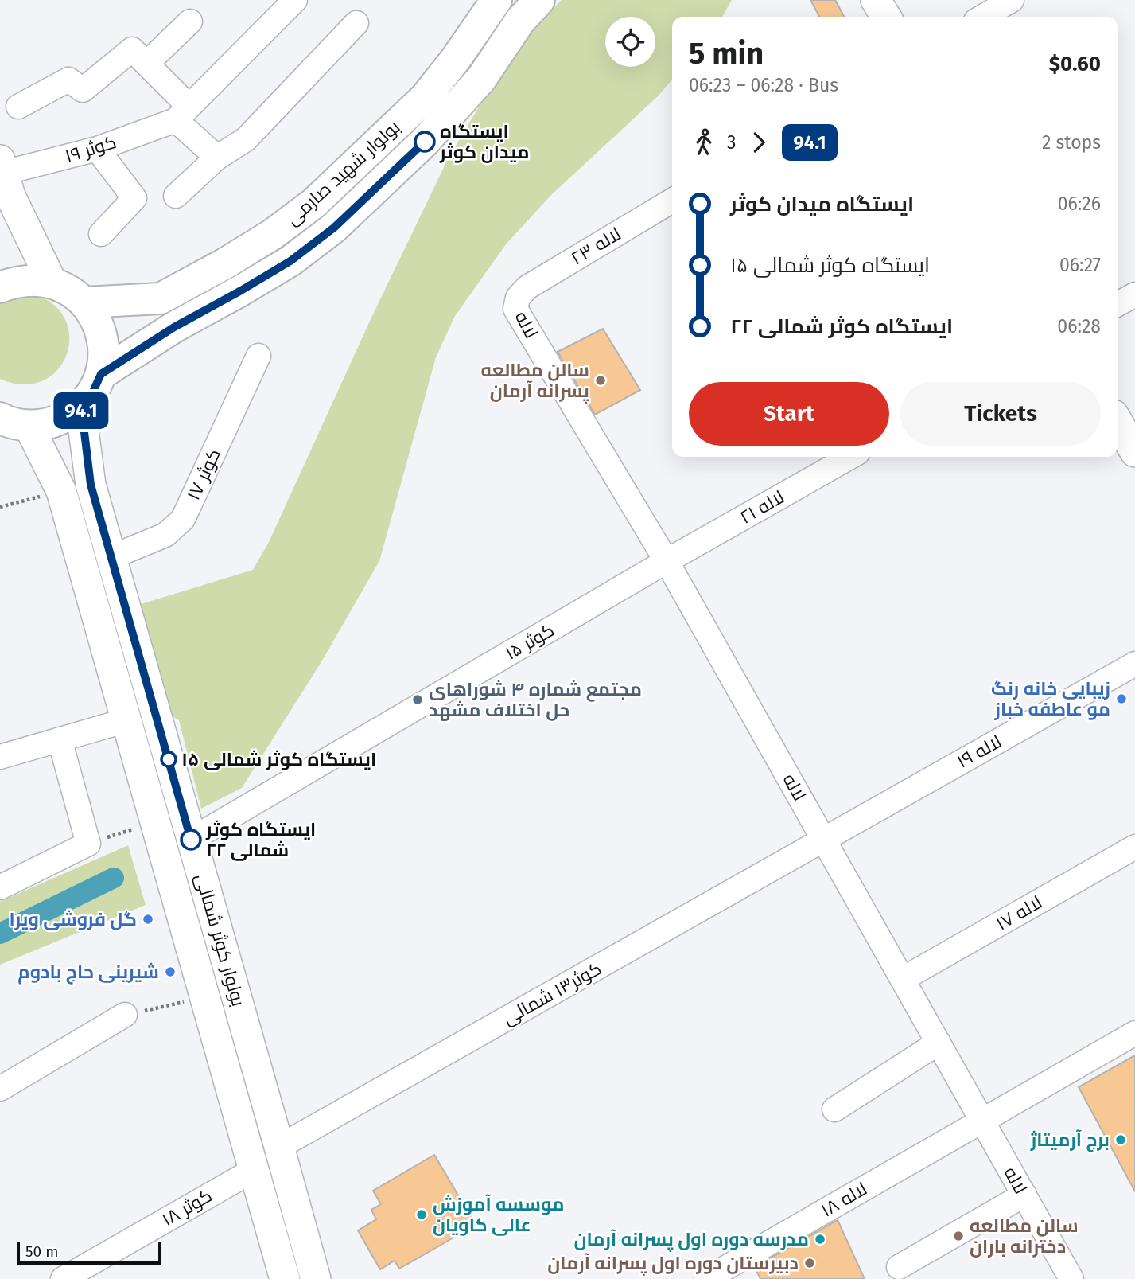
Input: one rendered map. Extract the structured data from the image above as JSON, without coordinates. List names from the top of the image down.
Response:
{
  "streets": {
    "main road": ["بولوار شهید صارمی"],
    "street": [
      "کوثر ۱۹",
      "لاله ۲۳",
      "لاله",
      "کوثر ۱۷",
      "لاله ۲۱",
      "کوثر ۱۵",
      "لاله ۱۹",
      "لاله ۱۷",
      "بولوار کوثر شمالی",
      "کوثر۱۳ شمالی",
      "لاله ۱۸",
      "کوثر ۱۸"
    ]
  },
  "crossings": [
    ["لاله ۲۳", "لاله"],
    ["لاله", "لاله ۲۱"],
    ["لاله", "کوثر ۱۵"],
    ["لاله", "لاله ۱۹"],
    ["لاله", "لاله ۱۷"],
    ["لاله", "کوثر۱۳ شمالی"],
    ["لاله", "لاله ۱۸"],
    ["کوثر ۱۷", "بولوار کوثر شمالی"],
    ["لاله ۲۱", "کوثر ۱۵"],
    ["کوثر ۱۵", "بولوار کوثر شمالی"],
    ["لاله ۱۹", "کوثر۱۳ شمالی"],
    ["بولوار کوثر شمالی", "کوثر۱۳ شمالی"],
    ["بولوار کوثر شمالی", "کوثر ۱۸"]
  ],
  "places": [
    "ایستگاه میدان کوثر",
    "سالن مطالعه پسرانه آرمان",
    "زیبایی خانه رنگ مو عاطفه خباز",
    "مجتمع شماره ۴ شوراهای حل اختلاف مشهد",
    "ایستگاه کوثر شمالی ۱۵",
    "ایستگاه کوثر شمالی ۲۲",
    "گل فروشی ویرا",
    "شیرینی حاج بادوم",
    "برج آرمیتاژ",
    "موسسه آموزش عالی کاویان",
    "سالن مطالعه دخترانه باران",
    "مدرسه دوره اول پسرانه آرمان",
    "دبیرستان دوره اول پسرانه آرمان"
  ],
  "lines": ["bus line 94.1"],
  "scale_bar": "50 m",
  "page": {
    "on_map": "94.1",
    "heading": ["5 min", "06:23 – 06:28 · Bus", "$0.60"],
    "legs": ["3", "94.1", "2 stops"],
    "list": [
      {
        "name": "ایستگاه میدان کوثر",
        "value": "06:26"
      },
      {
        "name": "ایستگاه کوثر شمالی ۱۵",
        "value": "06:27"
      },
      {
        "name": "ایستگاه کوثر شمالی ۲۲",
        "value": "06:28"
      }
    ],
    "buttons": ["Start", "Tickets"],
    "scale": "50 m"
  }
}
